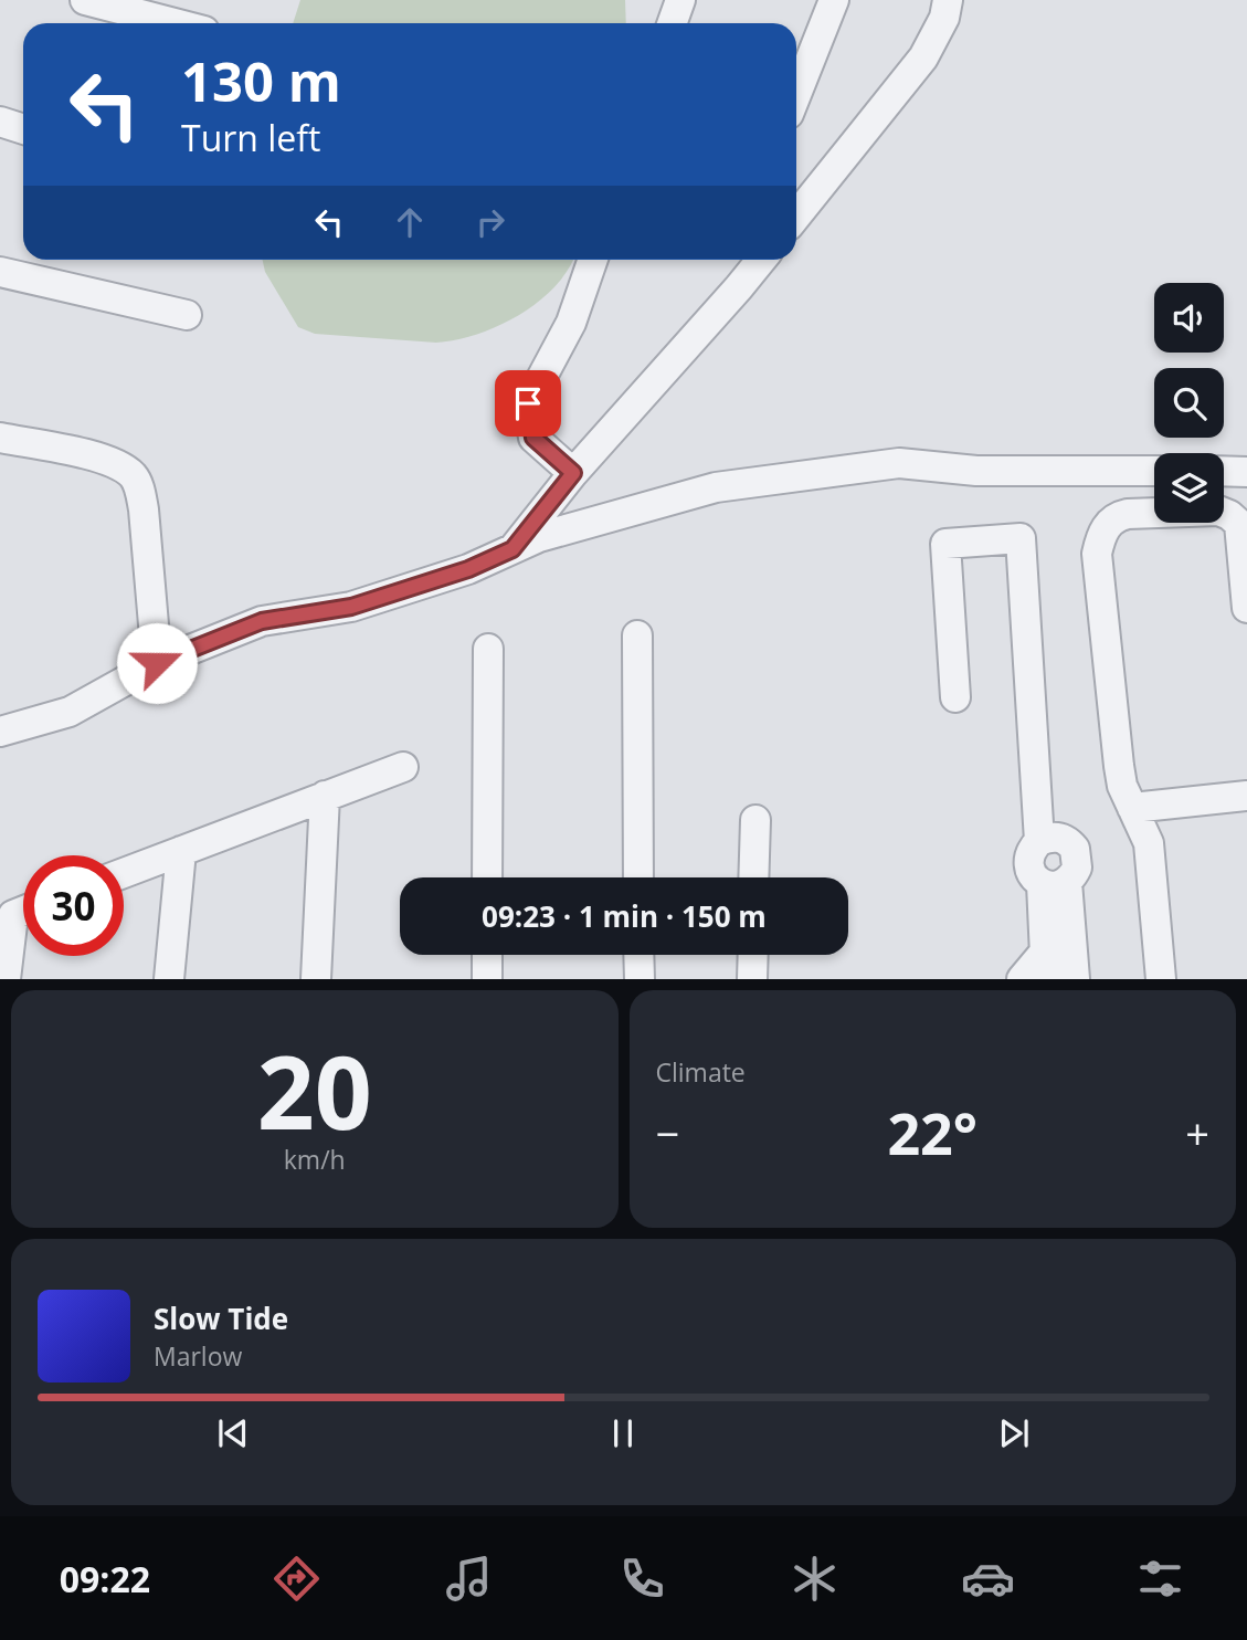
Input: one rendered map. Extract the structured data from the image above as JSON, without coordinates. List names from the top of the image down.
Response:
{
  "page": {
    "turn": ["130 m", "Turn left"],
    "limit": "30",
    "trip": "09:23 · 1 min · 150 m",
    "tile": [
      ["20", "km/h"],
      "Climate"
    ],
    "heat": ["−", "22°", "+"],
    "song": ["Slow Tide", "Marlow"],
    "tabs": "09:22"
  }
}
